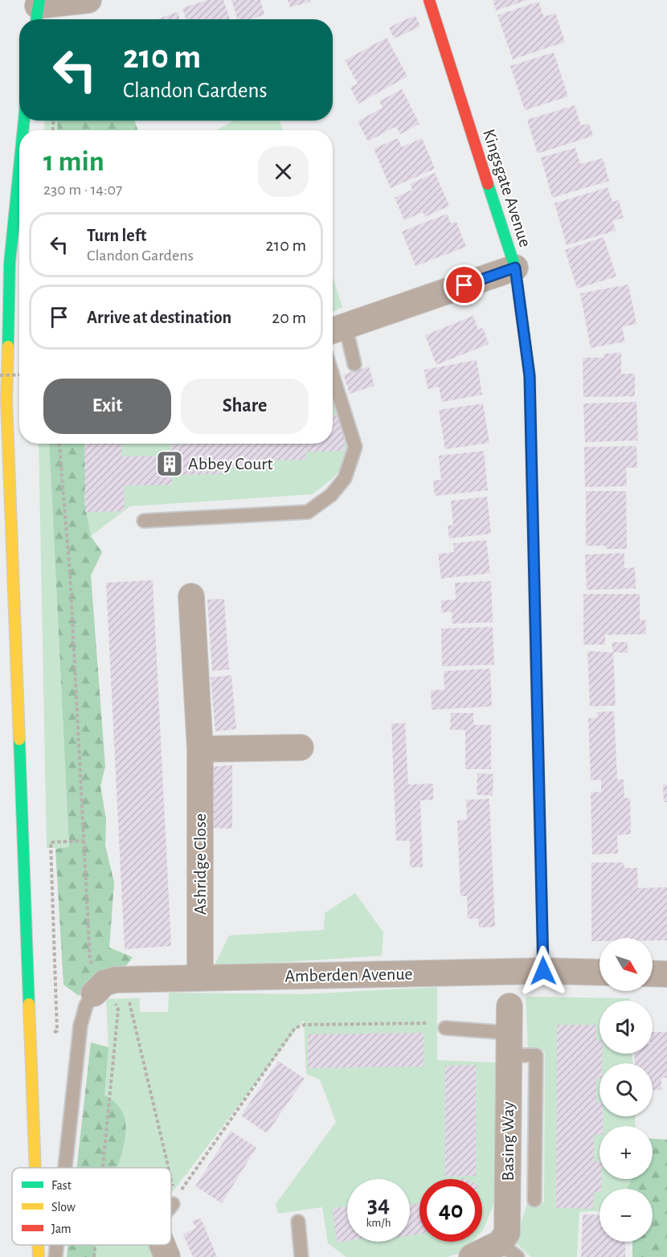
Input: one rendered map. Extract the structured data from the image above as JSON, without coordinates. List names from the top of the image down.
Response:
{
  "streets": {
    "main road": ["Kingsgate Avenue"],
    "street": ["Ashridge Close", "Amberden Avenue", "Basing Way"]
  },
  "crossings": [
    ["Kingsgate Avenue", "Amberden Avenue"],
    ["Ashridge Close", "Amberden Avenue"]
  ],
  "places": {
    "building": ["Abbey Court"]
  },
  "legend": ["Fast", "Slow", "Jam"],
  "north": "bottom right",
  "page": {
    "turn": ["210 m", "Clandon Gardens"],
    "heading": ["1 min", "230 m · 14:07"],
    "list": [
      {
        "name": "Turn left",
        "note": "Clandon Gardens",
        "value": "210 m"
      },
      {
        "name": "Arrive at destination",
        "value": "20 m"
      }
    ],
    "buttons": ["Exit", "Share"],
    "map_buttons": ["+", "−"],
    "speed": "34 km/h",
    "limit": "40"
  }
}
